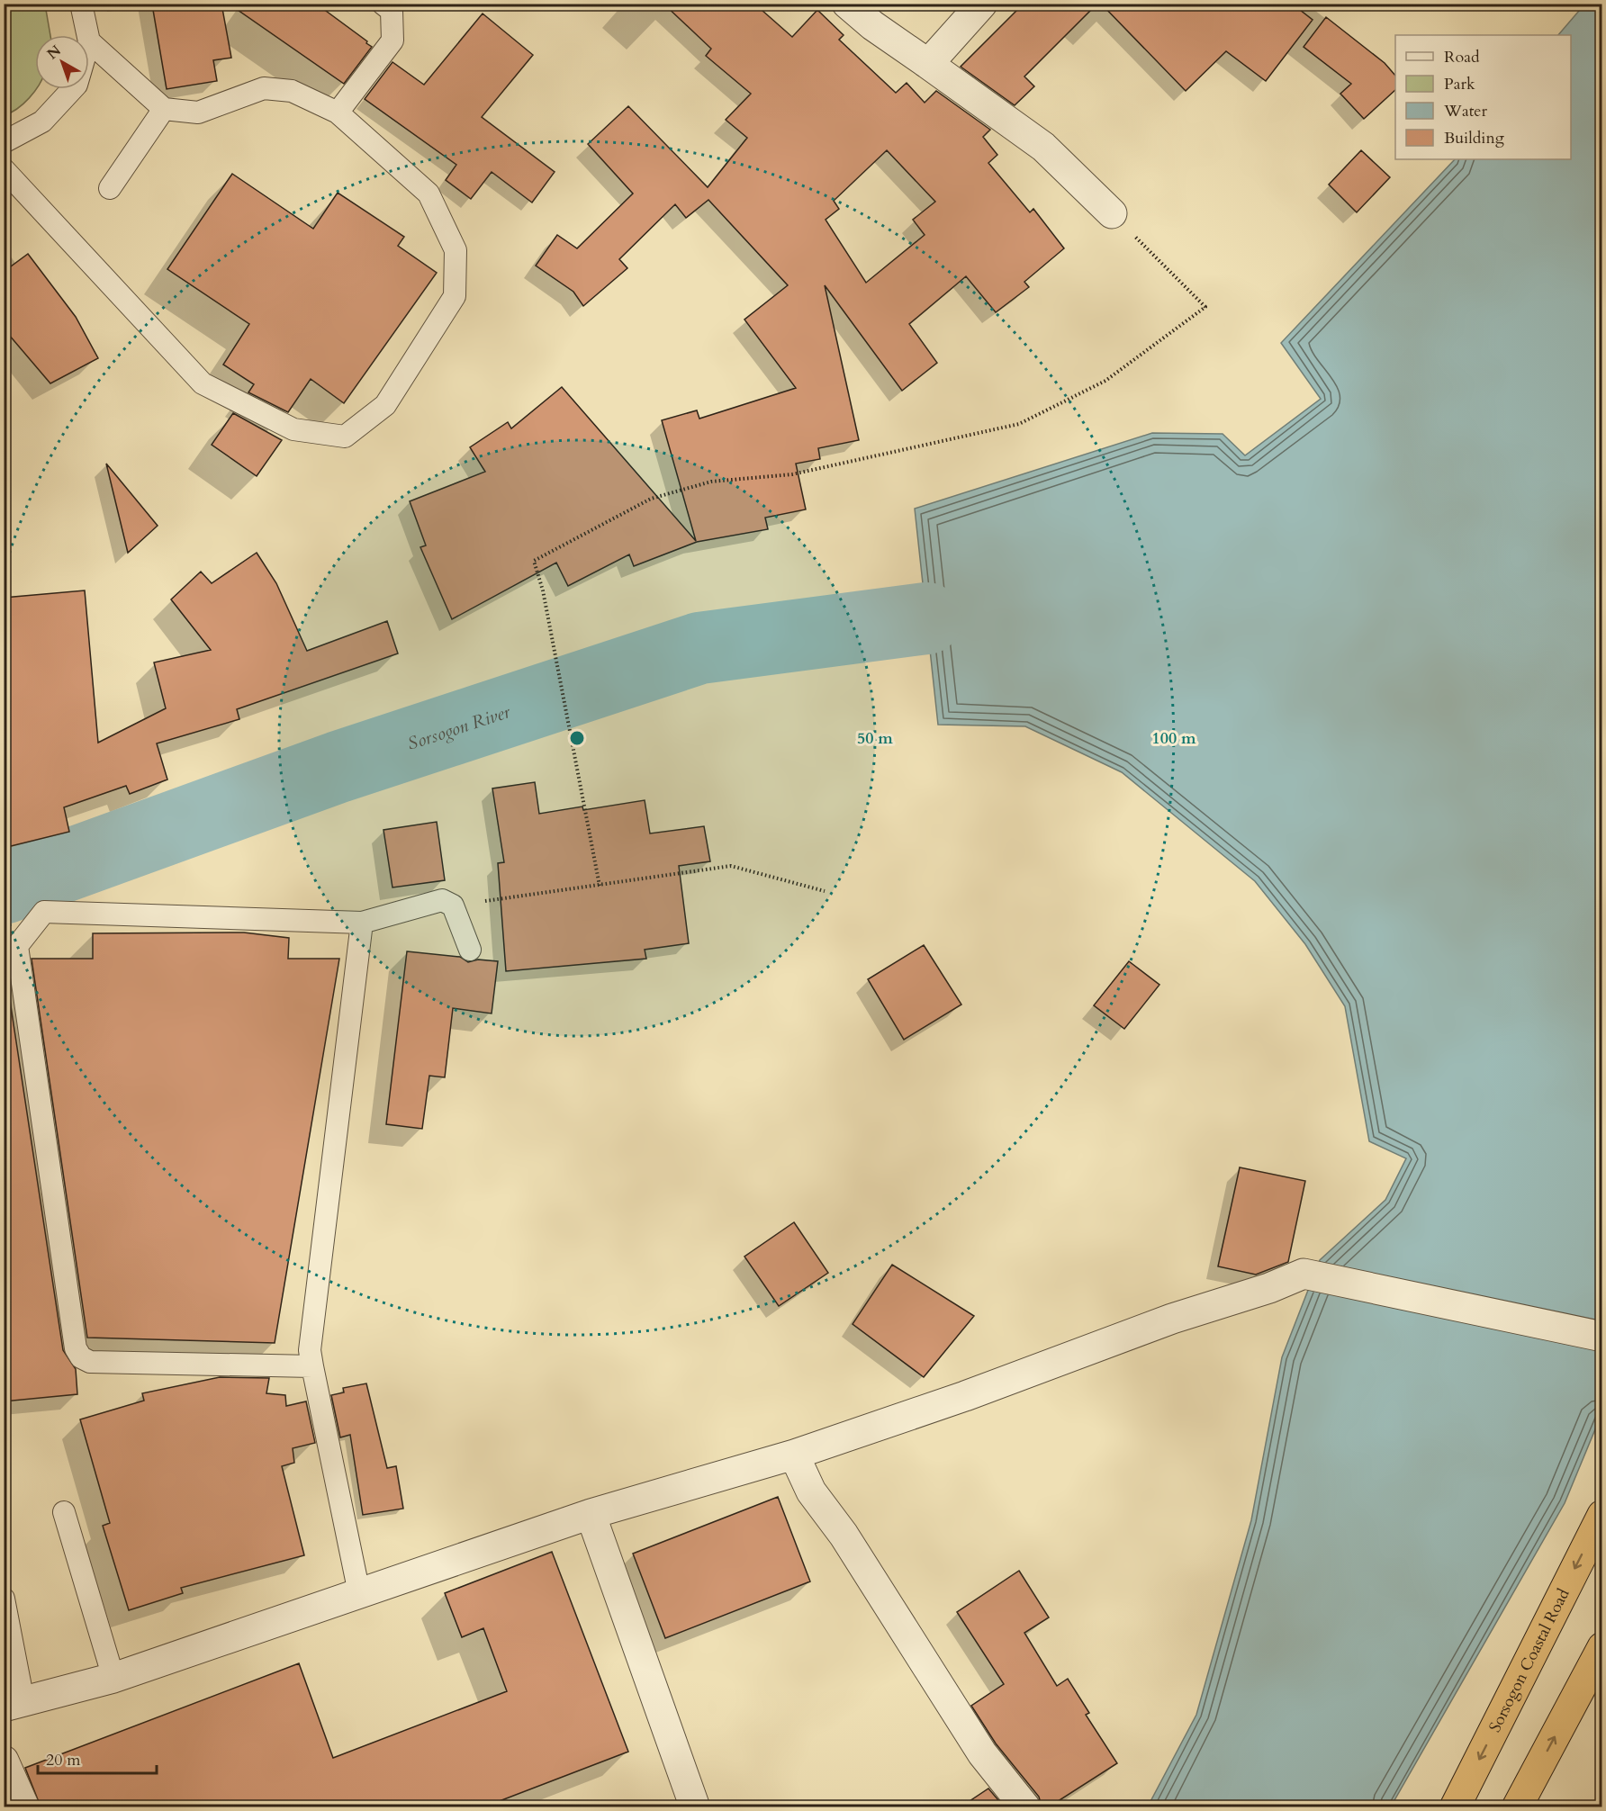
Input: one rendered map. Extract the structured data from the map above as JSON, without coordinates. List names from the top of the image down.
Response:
{
  "streets": {
    "highway": ["Sorsogon Coastal Road"]
  },
  "water": ["Sorsogon River"],
  "legend": [
    "Road",
    "Park",
    "Water",
    "Building"
  ],
  "scale_bar": "20 m",
  "north": "top left",
  "rings": ["50 m", "100 m"]
}
